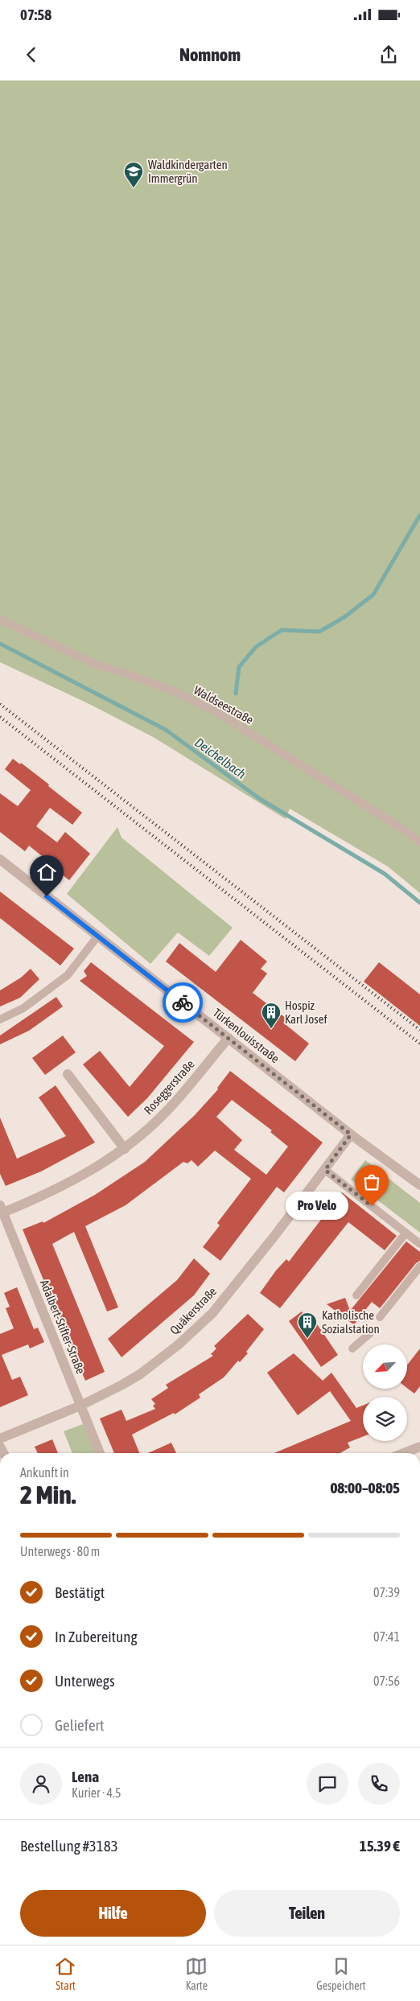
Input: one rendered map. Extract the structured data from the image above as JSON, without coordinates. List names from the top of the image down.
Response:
{
  "streets": {
    "street": [
      "Türkenlouisstraße",
      "Roseggerstraße",
      "Quäkerstraße",
      "Adalbert-Stifter-Straße"
    ],
    "lane": ["Waldseestraße"]
  },
  "crossings": [
    ["Türkenlouisstraße", "Roseggerstraße"],
    ["Türkenlouisstraße", "Quäkerstraße"],
    ["Roseggerstraße", "Adalbert-Stifter-Straße"],
    ["Quäkerstraße", "Adalbert-Stifter-Straße"]
  ],
  "water": ["Deichelbach"],
  "places": {
    "school or university": ["Waldkindergarten Immergrün"],
    "building": ["Hospiz Karl Josef", "Katholische Sozialstation"],
    "other": ["Pro Velo"]
  },
  "north": "bottom left",
  "page": {
    "status": "07:58",
    "header": "Nomnom",
    "bubble": "Pro Velo",
    "heading": ["2 Min.", "Ankunft in", "08:00–08:05"],
    "panel": [
      "Lena",
      "Kurier · 4.5",
      "Bestellung #3183",
      "15.39 €"
    ],
    "bar": "Unterwegs · 80 m",
    "list": [
      ["Bestätigt", "07:39"],
      ["In Zubereitung", "07:41"],
      ["Unterwegs", "07:56"],
      "Geliefert"
    ],
    "buttons": ["Hilfe", "Teilen"],
    "tabs": ["Start", "Karte", "Gespeichert"]
  }
}
